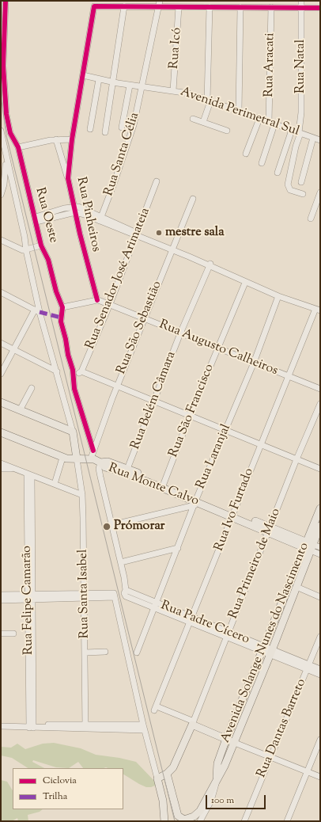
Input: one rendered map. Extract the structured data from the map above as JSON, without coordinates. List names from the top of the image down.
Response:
{
  "streets": {
    "main road": ["Rua Oeste", "Rua Monte Calvo", "Avenida Solange Nunes do Nascimento"],
    "street": [
      "Rua Icó",
      "Rua Aracati",
      "Rua Natal",
      "Avenida Perimetral Sul",
      "Rua Santa Célia",
      "Rua Pinheiros",
      "Rua Senador José Arimateia",
      "Rua São Sebastião",
      "Rua Augusto Calheiros",
      "Rua Belém Câmara",
      "Rua São Francisco",
      "Rua Laranjal",
      "Rua Ivo Furtado",
      "Rua Primeiro de Maio",
      "Rua Santa Isabel",
      "Rua Felipe Camarão",
      "Rua Padre Cícero",
      "Rua Dantas Barreto"
    ]
  },
  "crossings": [
    ["Rua Icó", "Avenida Perimetral Sul"],
    ["Rua Aracati", "Avenida Perimetral Sul"],
    ["Rua Natal", "Avenida Perimetral Sul"],
    ["Avenida Perimetral Sul", "Rua Santa Célia"],
    ["Avenida Perimetral Sul", "Rua Pinheiros"],
    ["Rua Pinheiros", "Rua Augusto Calheiros"],
    ["Rua Oeste", "Rua Senador José Arimateia"],
    ["Rua Oeste", "Rua São Sebastião"],
    ["Rua Oeste", "Rua Augusto Calheiros"],
    ["Rua Oeste", "Rua Santa Isabel"],
    ["Rua Senador José Arimateia", "Rua Augusto Calheiros"],
    ["Rua São Sebastião", "Rua Augusto Calheiros"],
    ["Rua Augusto Calheiros", "Rua Belém Câmara"],
    ["Rua Augusto Calheiros", "Rua São Francisco"],
    ["Rua Augusto Calheiros", "Rua Laranjal"],
    ["Rua Augusto Calheiros", "Rua Ivo Furtado"],
    ["Rua Belém Câmara", "Rua Monte Calvo"],
    ["Rua São Francisco", "Rua Monte Calvo"],
    ["Rua Laranjal", "Rua Monte Calvo"],
    ["Rua Laranjal", "Rua Padre Cícero"],
    ["Rua Monte Calvo", "Rua Ivo Furtado"],
    ["Rua Monte Calvo", "Rua Primeiro de Maio"],
    ["Rua Monte Calvo", "Avenida Solange Nunes do Nascimento"],
    ["Rua Ivo Furtado", "Rua Primeiro de Maio"],
    ["Rua Ivo Furtado", "Rua Padre Cícero"],
    ["Rua Primeiro de Maio", "Rua Padre Cícero"],
    ["Rua Padre Cícero", "Avenida Solange Nunes do Nascimento"],
    ["Rua Padre Cícero", "Rua Dantas Barreto"]
  ],
  "places": ["mestre sala", "Prómorar"],
  "legend": ["Ciclovia", "Trilha"],
  "scale_bar": "100 m"
}
